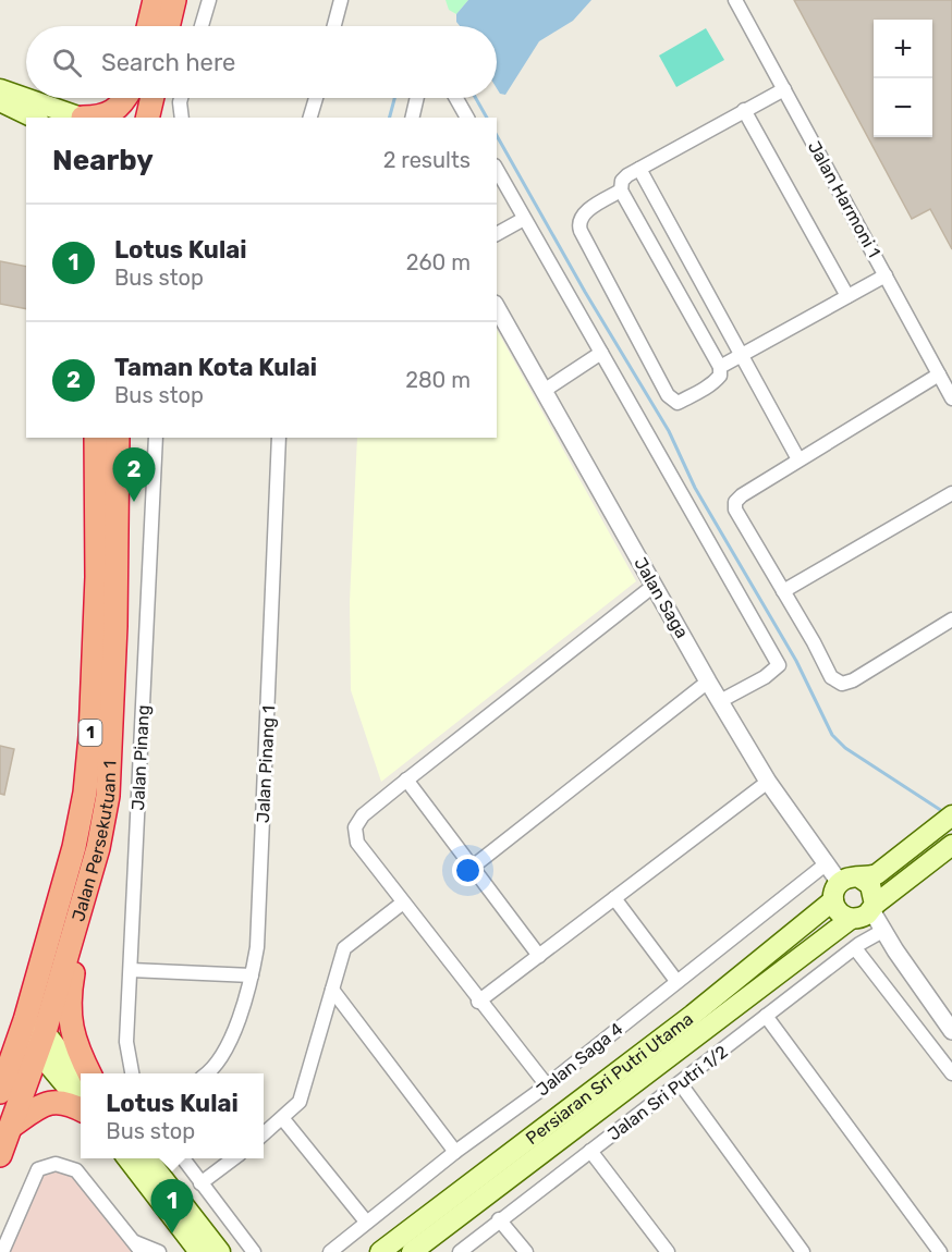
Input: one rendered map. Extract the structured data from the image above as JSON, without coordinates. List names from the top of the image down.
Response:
{
  "streets": {
    "highway": ["1", "Jalan Persekutuan 1"],
    "main road": ["Persiaran Sri Putri Utama"],
    "street": [
      "Jalan Harmoni 1",
      "Jalan Saga",
      "Jalan Pinang",
      "Jalan Pinang 1",
      "Jalan Saga 4",
      "Jalan Sri Putri 1/2"
    ]
  },
  "crossings": [
    ["Jalan Saga", "Jalan Saga 4"],
    ["Jalan Saga", "Persiaran Sri Putri Utama"]
  ],
  "page": {
    "map_buttons": ["+", "−"],
    "search": "Search here",
    "heading": ["Nearby", "2 results"],
    "list": [
      {
        "mark": "1",
        "name": "Lotus Kulai",
        "note": "Bus stop",
        "value": "260 m"
      },
      {
        "mark": "2",
        "name": "Taman Kota Kulai",
        "note": "Bus stop",
        "value": "280 m"
      }
    ],
    "pins": ["2", "1"],
    "popup": ["Lotus Kulai", "Bus stop"]
  }
}
